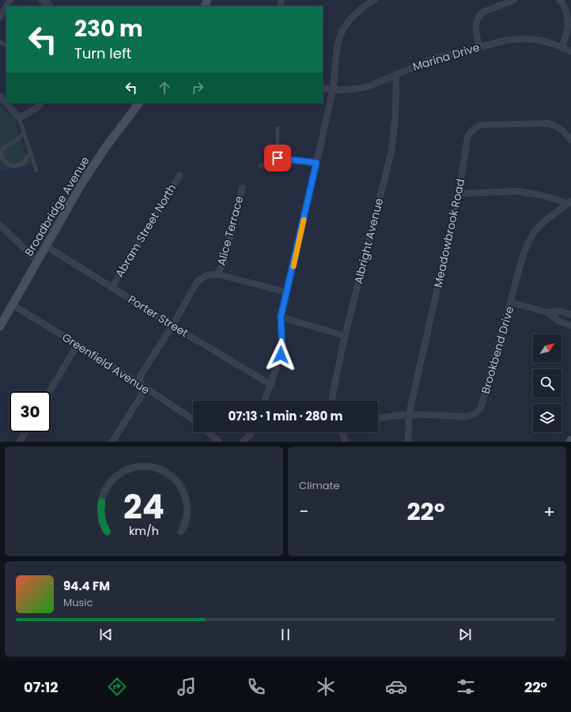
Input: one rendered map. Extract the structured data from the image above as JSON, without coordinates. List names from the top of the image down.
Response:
{
  "streets": {
    "main road": ["Broadbridge Avenue"],
    "street": [
      "Marina Drive",
      "Abram Street North",
      "Alice Terrace",
      "Meadowbrook Road",
      "Albright Avenue",
      "Porter Street",
      "Brookbend Drive",
      "Greenfield Avenue"
    ]
  },
  "crossings": [
    ["Marina Drive", "Albright Avenue"],
    ["Broadbridge Avenue", "Porter Street"],
    ["Broadbridge Avenue", "Greenfield Avenue"],
    ["Abram Street North", "Porter Street"],
    ["Meadowbrook Road", "Brookbend Drive"]
  ],
  "north": "top right",
  "page": {
    "turn": ["230 m", "Turn left"],
    "limit": "30",
    "trip": "07:13 · 1 min · 280 m",
    "tile": "Climate",
    "heat": ["−", "22°", "+"],
    "song": ["94.4 FM", "Music"],
    "tabs": ["07:12", "22°"],
    "gauge": ["24", "km/h"]
  }
}
